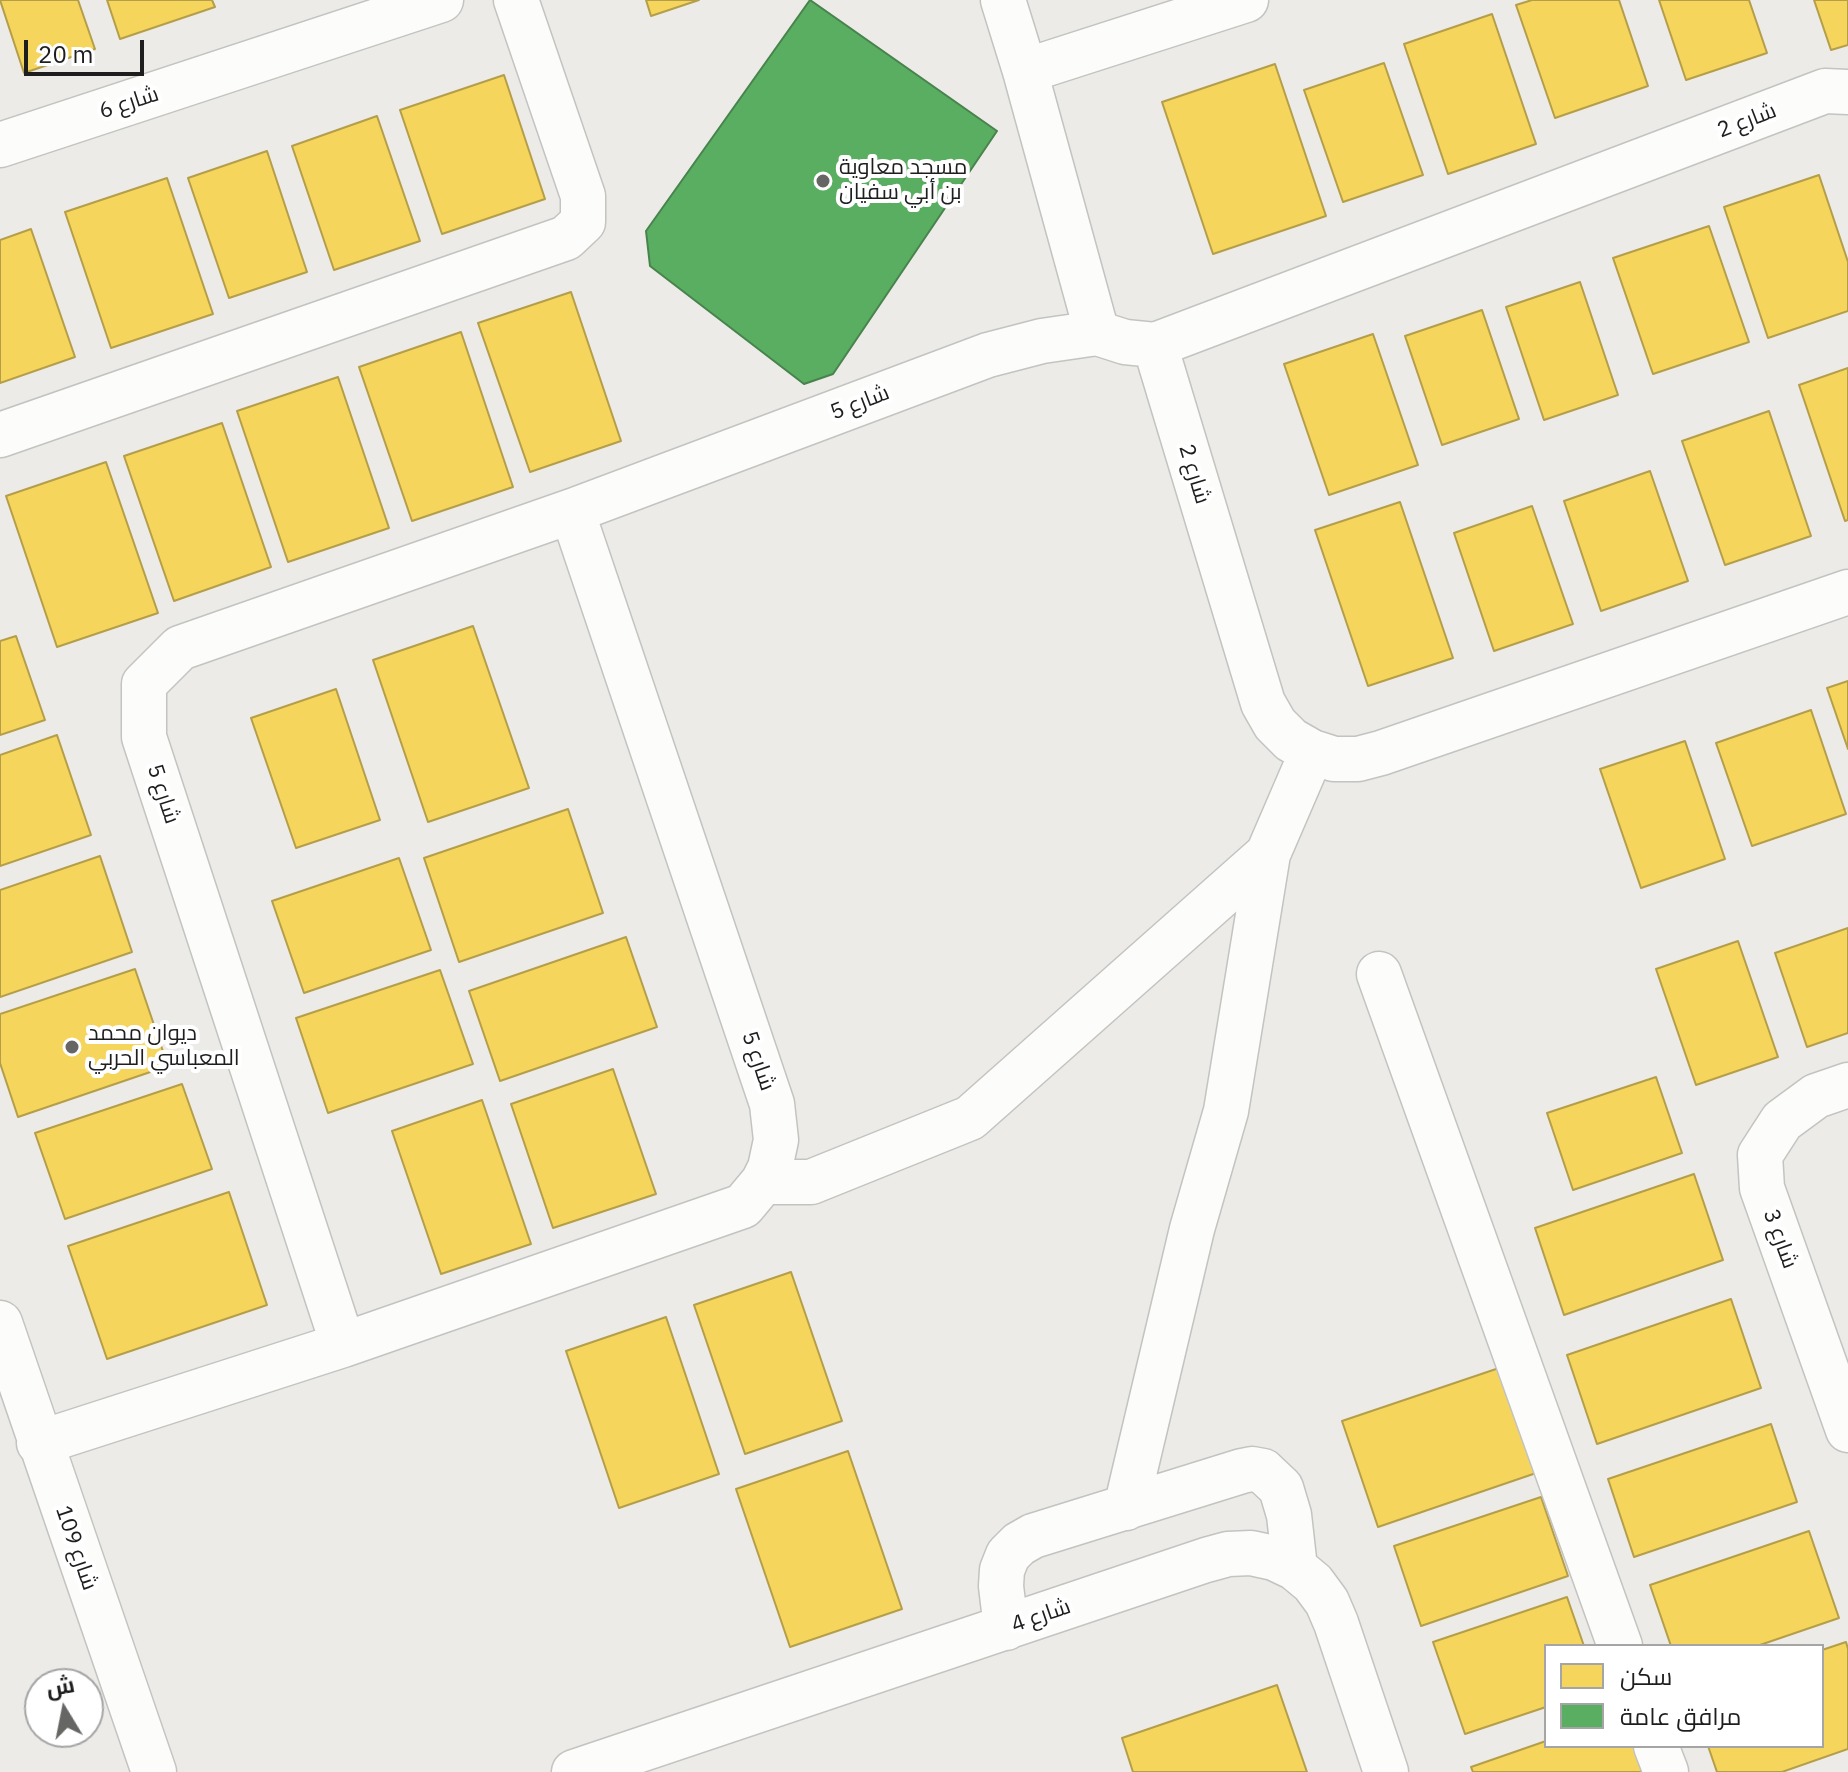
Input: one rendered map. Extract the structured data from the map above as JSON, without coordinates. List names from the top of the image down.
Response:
{
  "streets": {
    "street": [
      "شارع 6",
      "شارع 2",
      "شارع 5",
      "شارع 3",
      "شارع 109",
      "شارع 4"
    ]
  },
  "crossings": [
    ["شارع 2", "شارع 5"],
    ["شارع 5", "شارع 109"]
  ],
  "places": ["مسجد معاوية بن أبي سفيان", "ديوان محمد المعباسي الحربي"],
  "legend": ["سكن", "مرافق عامة"],
  "scale_bar": "20 m",
  "north": "top"
}
